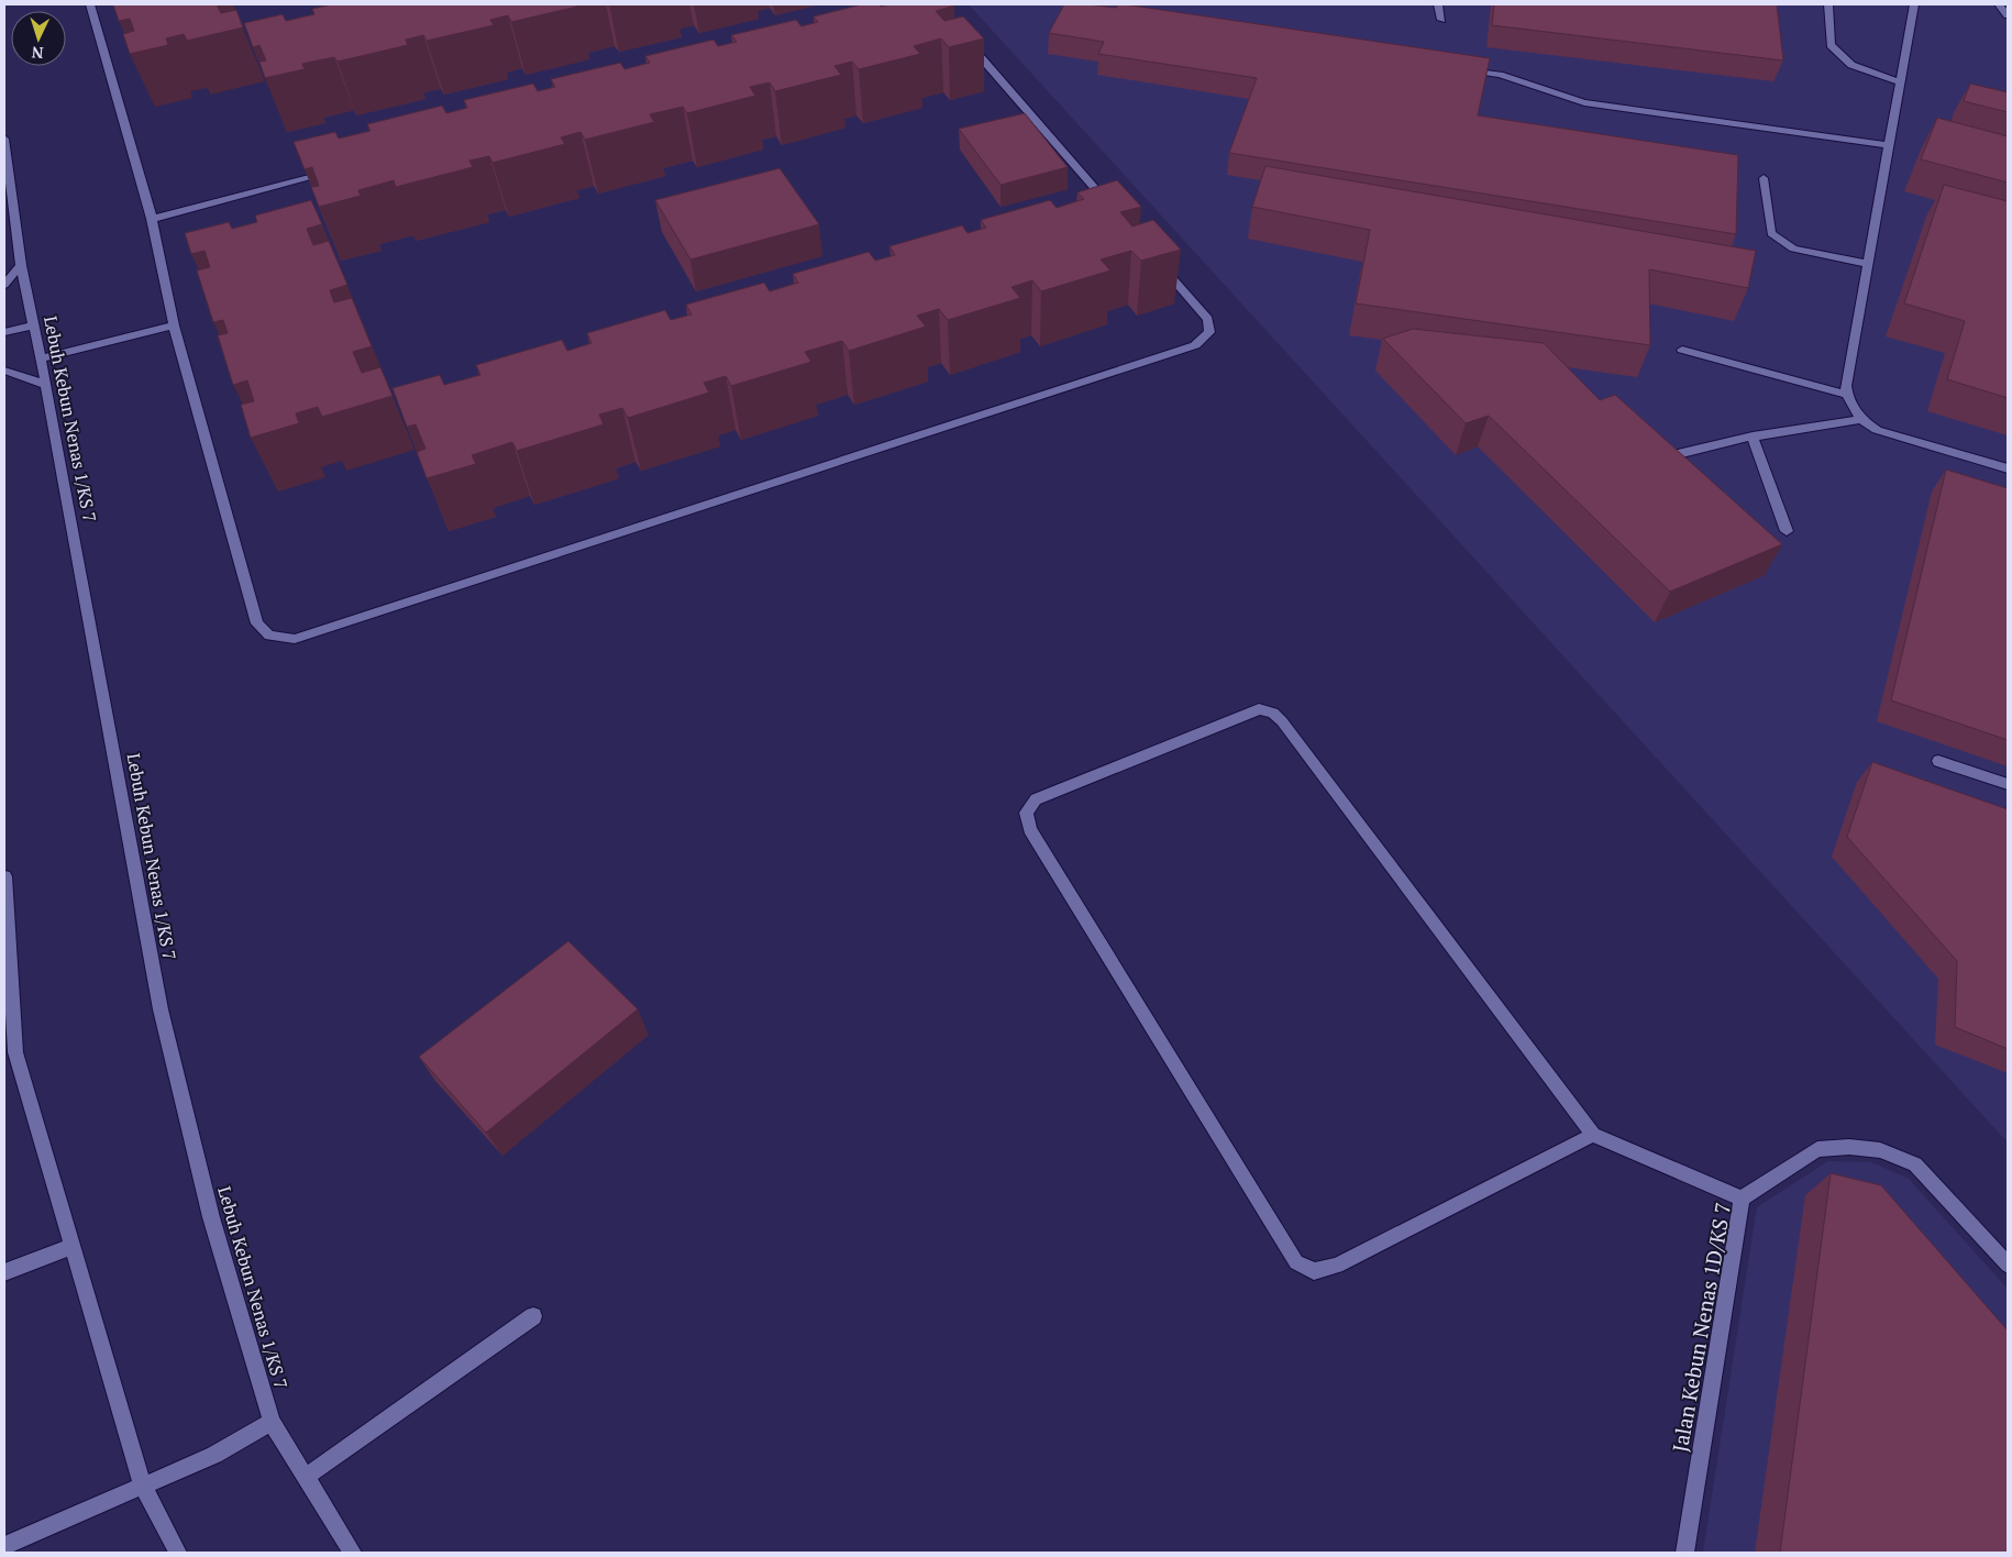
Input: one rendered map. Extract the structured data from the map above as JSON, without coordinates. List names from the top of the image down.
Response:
{
  "streets": {
    "street": ["Lebuh Kebun Nenas 1/KS 7", "Jalan Kebun Nenas 1D/KS 7"]
  },
  "north": "bottom"
}
